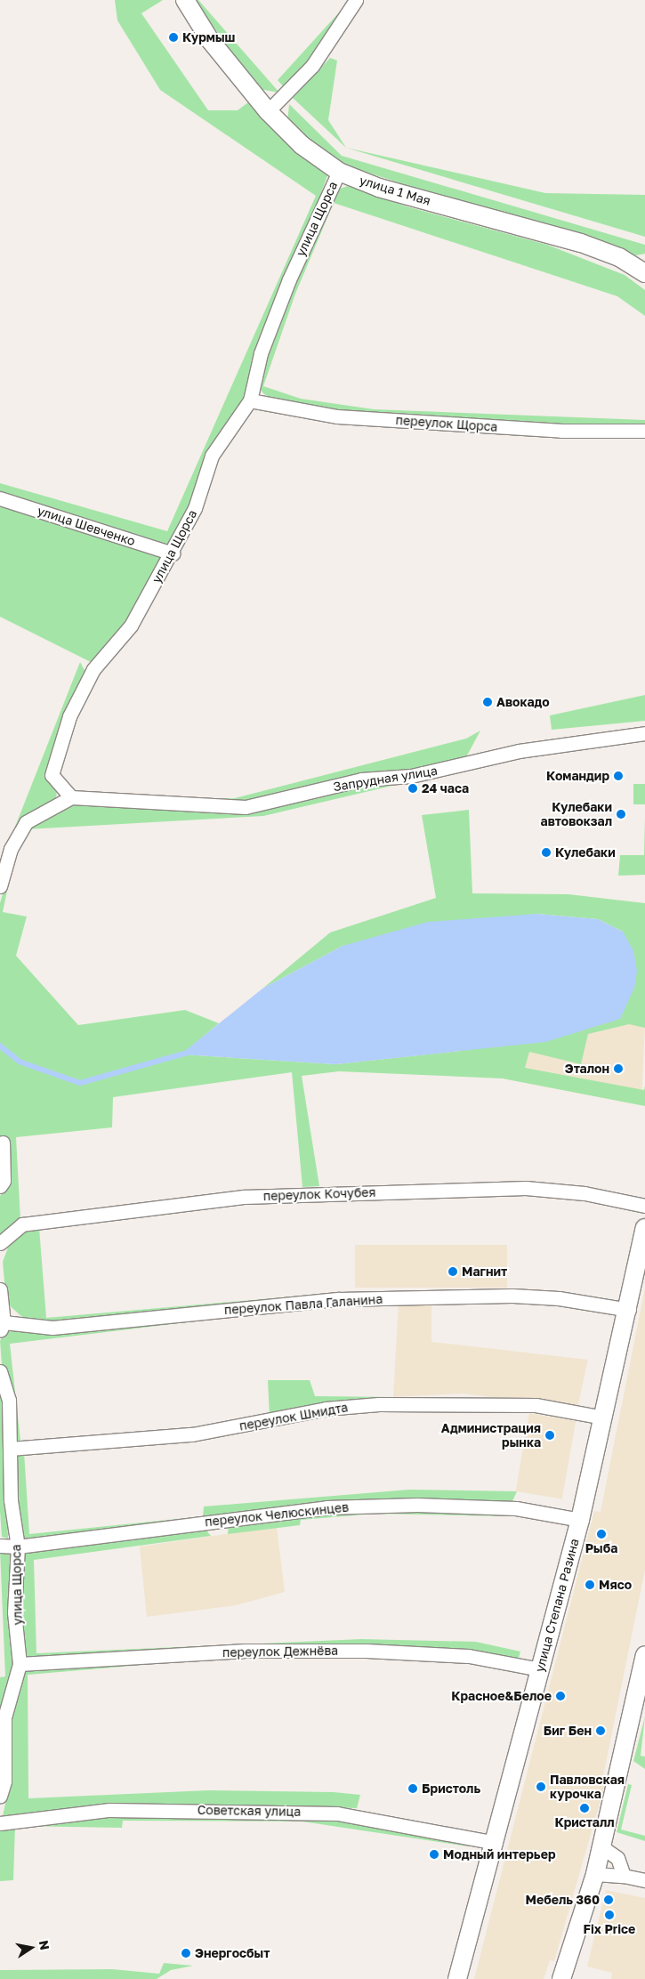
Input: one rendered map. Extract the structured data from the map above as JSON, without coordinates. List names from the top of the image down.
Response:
{
  "streets": {
    "main road": ["улица 1 Мая", "улица Степана Разина"],
    "street": [
      "улица Щорса",
      "переулок Щорса",
      "улица Шевченко",
      "Запрудная улица",
      "переулок Кочубея",
      "переулок Павла Галанина",
      "переулок Шмидта",
      "переулок Челюскинцев",
      "переулок Дежнёва",
      "Советская улица"
    ]
  },
  "crossings": [
    ["улица 1 Мая", "улица Щорса"],
    ["улица Щорса", "переулок Щорса"],
    ["улица Щорса", "улица Шевченко"],
    ["улица Щорса", "Запрудная улица"],
    ["улица Щорса", "переулок Шмидта"],
    ["улица Щорса", "переулок Челюскинцев"],
    ["улица Щорса", "переулок Дежнёва"],
    ["переулок Павла Галанина", "улица Степана Разина"],
    ["переулок Шмидта", "улица Степана Разина"],
    ["переулок Челюскинцев", "улица Степана Разина"],
    ["улица Степана Разина", "переулок Дежнёва"],
    ["улица Степана Разина", "Советская улица"]
  ],
  "places": [
    "Курмыш",
    "Авокадо",
    "Командир",
    "24 часа",
    "Кулебаки автовокзал",
    "Кулебаки",
    "Эталон",
    "Магнит",
    "Администрация рынка",
    "Рыба",
    "Мясо",
    "Красное&Белое",
    "Биг Бен",
    "Павловская курочка",
    "Бристоль",
    "Кристалл",
    "Модный интерьер",
    "Мебель 360",
    "Fix Price",
    "Энергосбыт"
  ],
  "north": "right"
}
